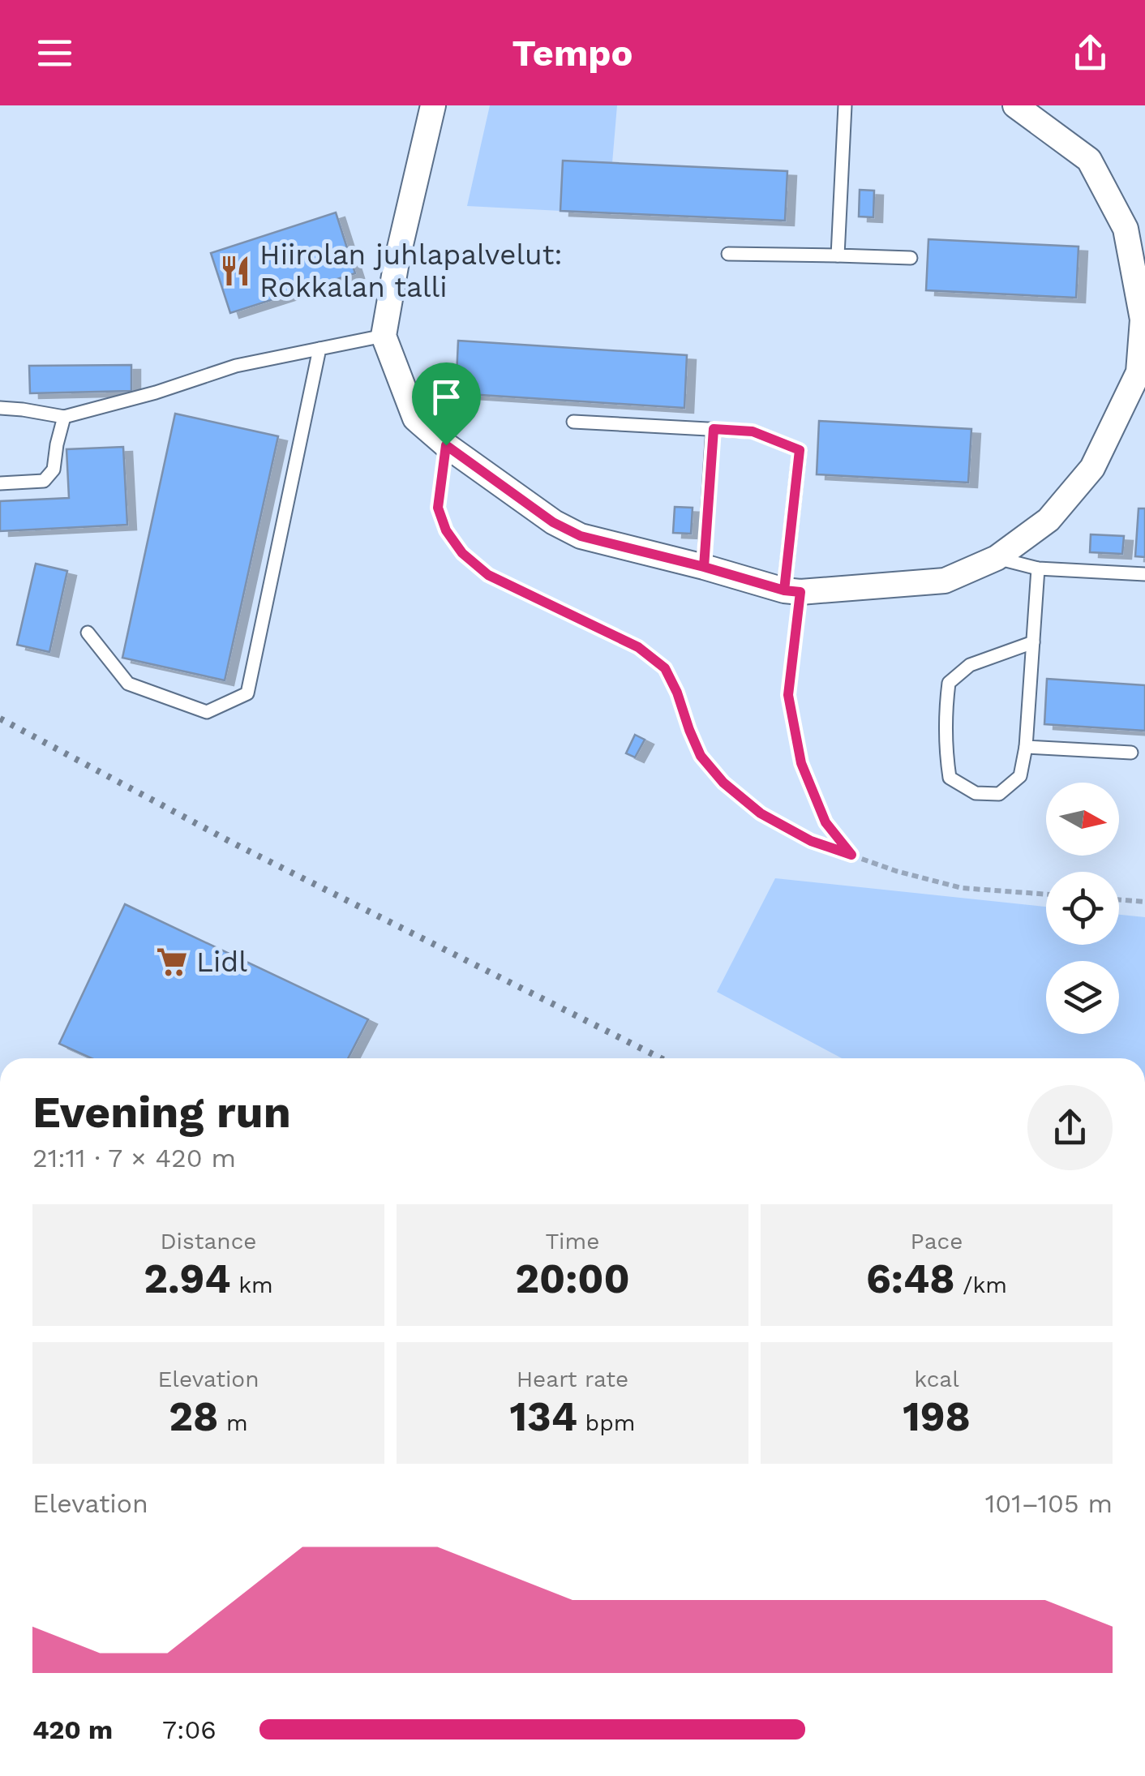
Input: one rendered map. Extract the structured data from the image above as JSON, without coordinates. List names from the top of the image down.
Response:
{
  "places": {
    "restaurant": ["Hiirolan juhlapalvelut: Rokkalan talli"],
    "supermarket": ["Lidl"]
  },
  "north": "right",
  "page": {
    "header": "Tempo",
    "heading": ["Evening run", "21:11 · 7 × 420 m"],
    "stats": [
      ["Distance", "2.94 km"],
      ["Time", "20:00"],
      ["Pace", "6:48 /km"],
      ["Elevation", "28 m"],
      ["Heart rate", "134 bpm"],
      ["kcal", "198"]
    ],
    "chart": ["Elevation", "101–105 m"],
    "list": [
      {
        "name": "420 m",
        "note": "7:06"
      }
    ]
  }
}
